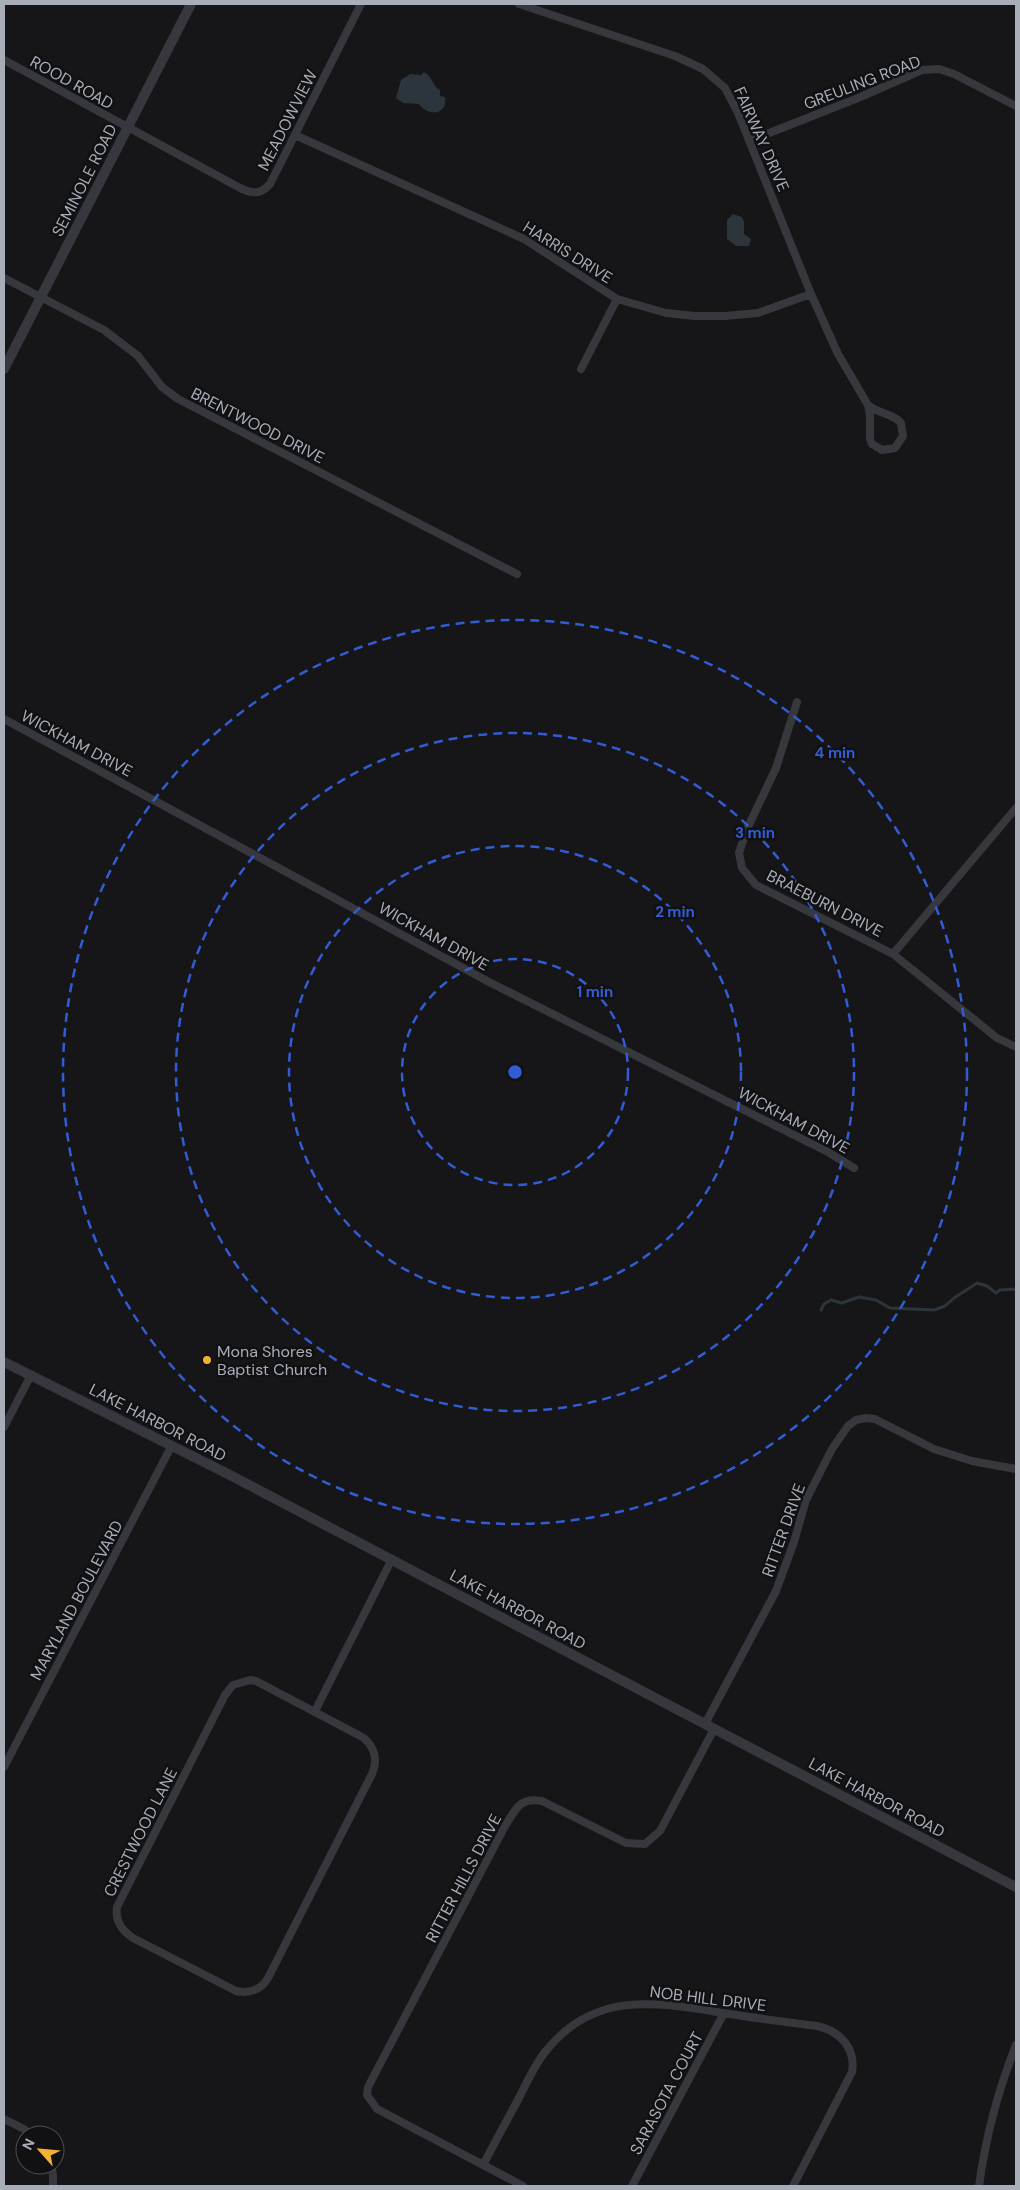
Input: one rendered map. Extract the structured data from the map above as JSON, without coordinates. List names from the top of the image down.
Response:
{
  "streets": {
    "street": [
      "ROOD ROAD",
      "GREULING ROAD",
      "MEADOWVIEW",
      "FAIRWAY DRIVE",
      "SEMINOLE ROAD",
      "HARRIS DRIVE",
      "BRENTWOOD DRIVE",
      "WICKHAM DRIVE",
      "BRAEBURN DRIVE",
      "LAKE HARBOR ROAD",
      "RITTER DRIVE",
      "MARYLAND BOULEVARD",
      "CRESTWOOD LANE",
      "RITTER HILLS DRIVE",
      "NOB HILL DRIVE",
      "SARASOTA COURT"
    ]
  },
  "crossings": [
    ["ROOD ROAD", "MEADOWVIEW"],
    ["ROOD ROAD", "SEMINOLE ROAD"],
    ["GREULING ROAD", "FAIRWAY DRIVE"],
    ["MEADOWVIEW", "SEMINOLE ROAD"],
    ["MEADOWVIEW", "HARRIS DRIVE"],
    ["FAIRWAY DRIVE", "HARRIS DRIVE"],
    ["SEMINOLE ROAD", "BRENTWOOD DRIVE"],
    ["LAKE HARBOR ROAD", "RITTER DRIVE"],
    ["LAKE HARBOR ROAD", "MARYLAND BOULEVARD"],
    ["LAKE HARBOR ROAD", "RITTER HILLS DRIVE"],
    ["RITTER HILLS DRIVE", "NOB HILL DRIVE"],
    ["NOB HILL DRIVE", "SARASOTA COURT"]
  ],
  "places": ["Mona Shores Baptist Church"],
  "north": "top left",
  "rings": [
    "4 min",
    "3 min",
    "2 min",
    "1 min"
  ]
}
